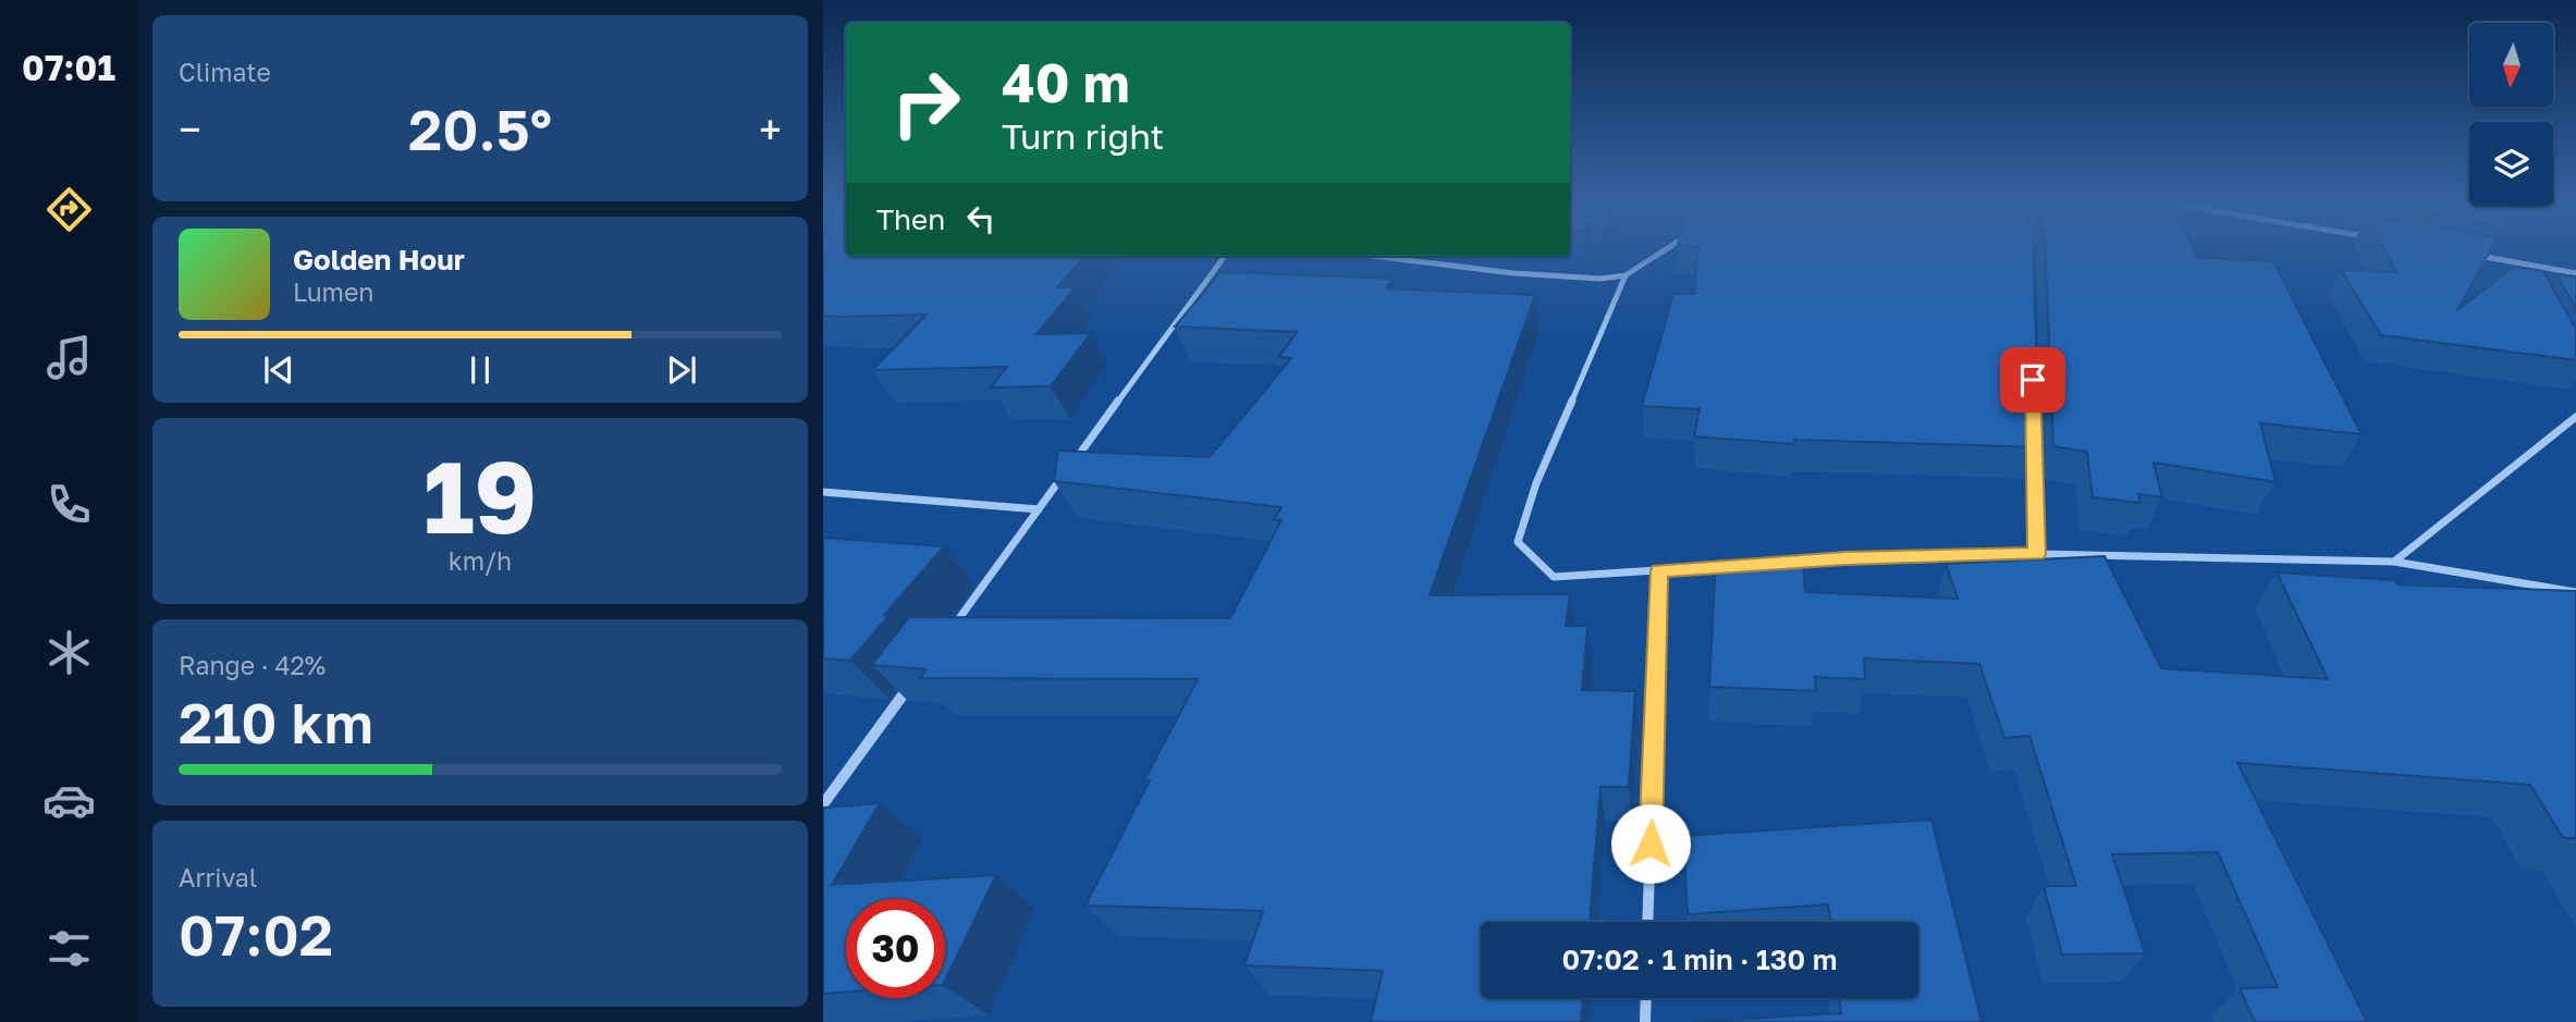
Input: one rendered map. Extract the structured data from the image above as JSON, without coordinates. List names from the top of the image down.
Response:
{
  "north": "bottom",
  "page": {
    "tabs": "07:01",
    "tile": [
      "Climate",
      ["19", "km/h"],
      ["Range · 42%", "210 km"],
      ["Arrival", "07:02"]
    ],
    "turn": ["40 m", "Turn right"],
    "heat": ["−", "20.5°", "+"],
    "then": "Then",
    "song": ["Golden Hour", "Lumen"],
    "limit": "30",
    "trip": "07:02 · 1 min · 130 m"
  }
}
